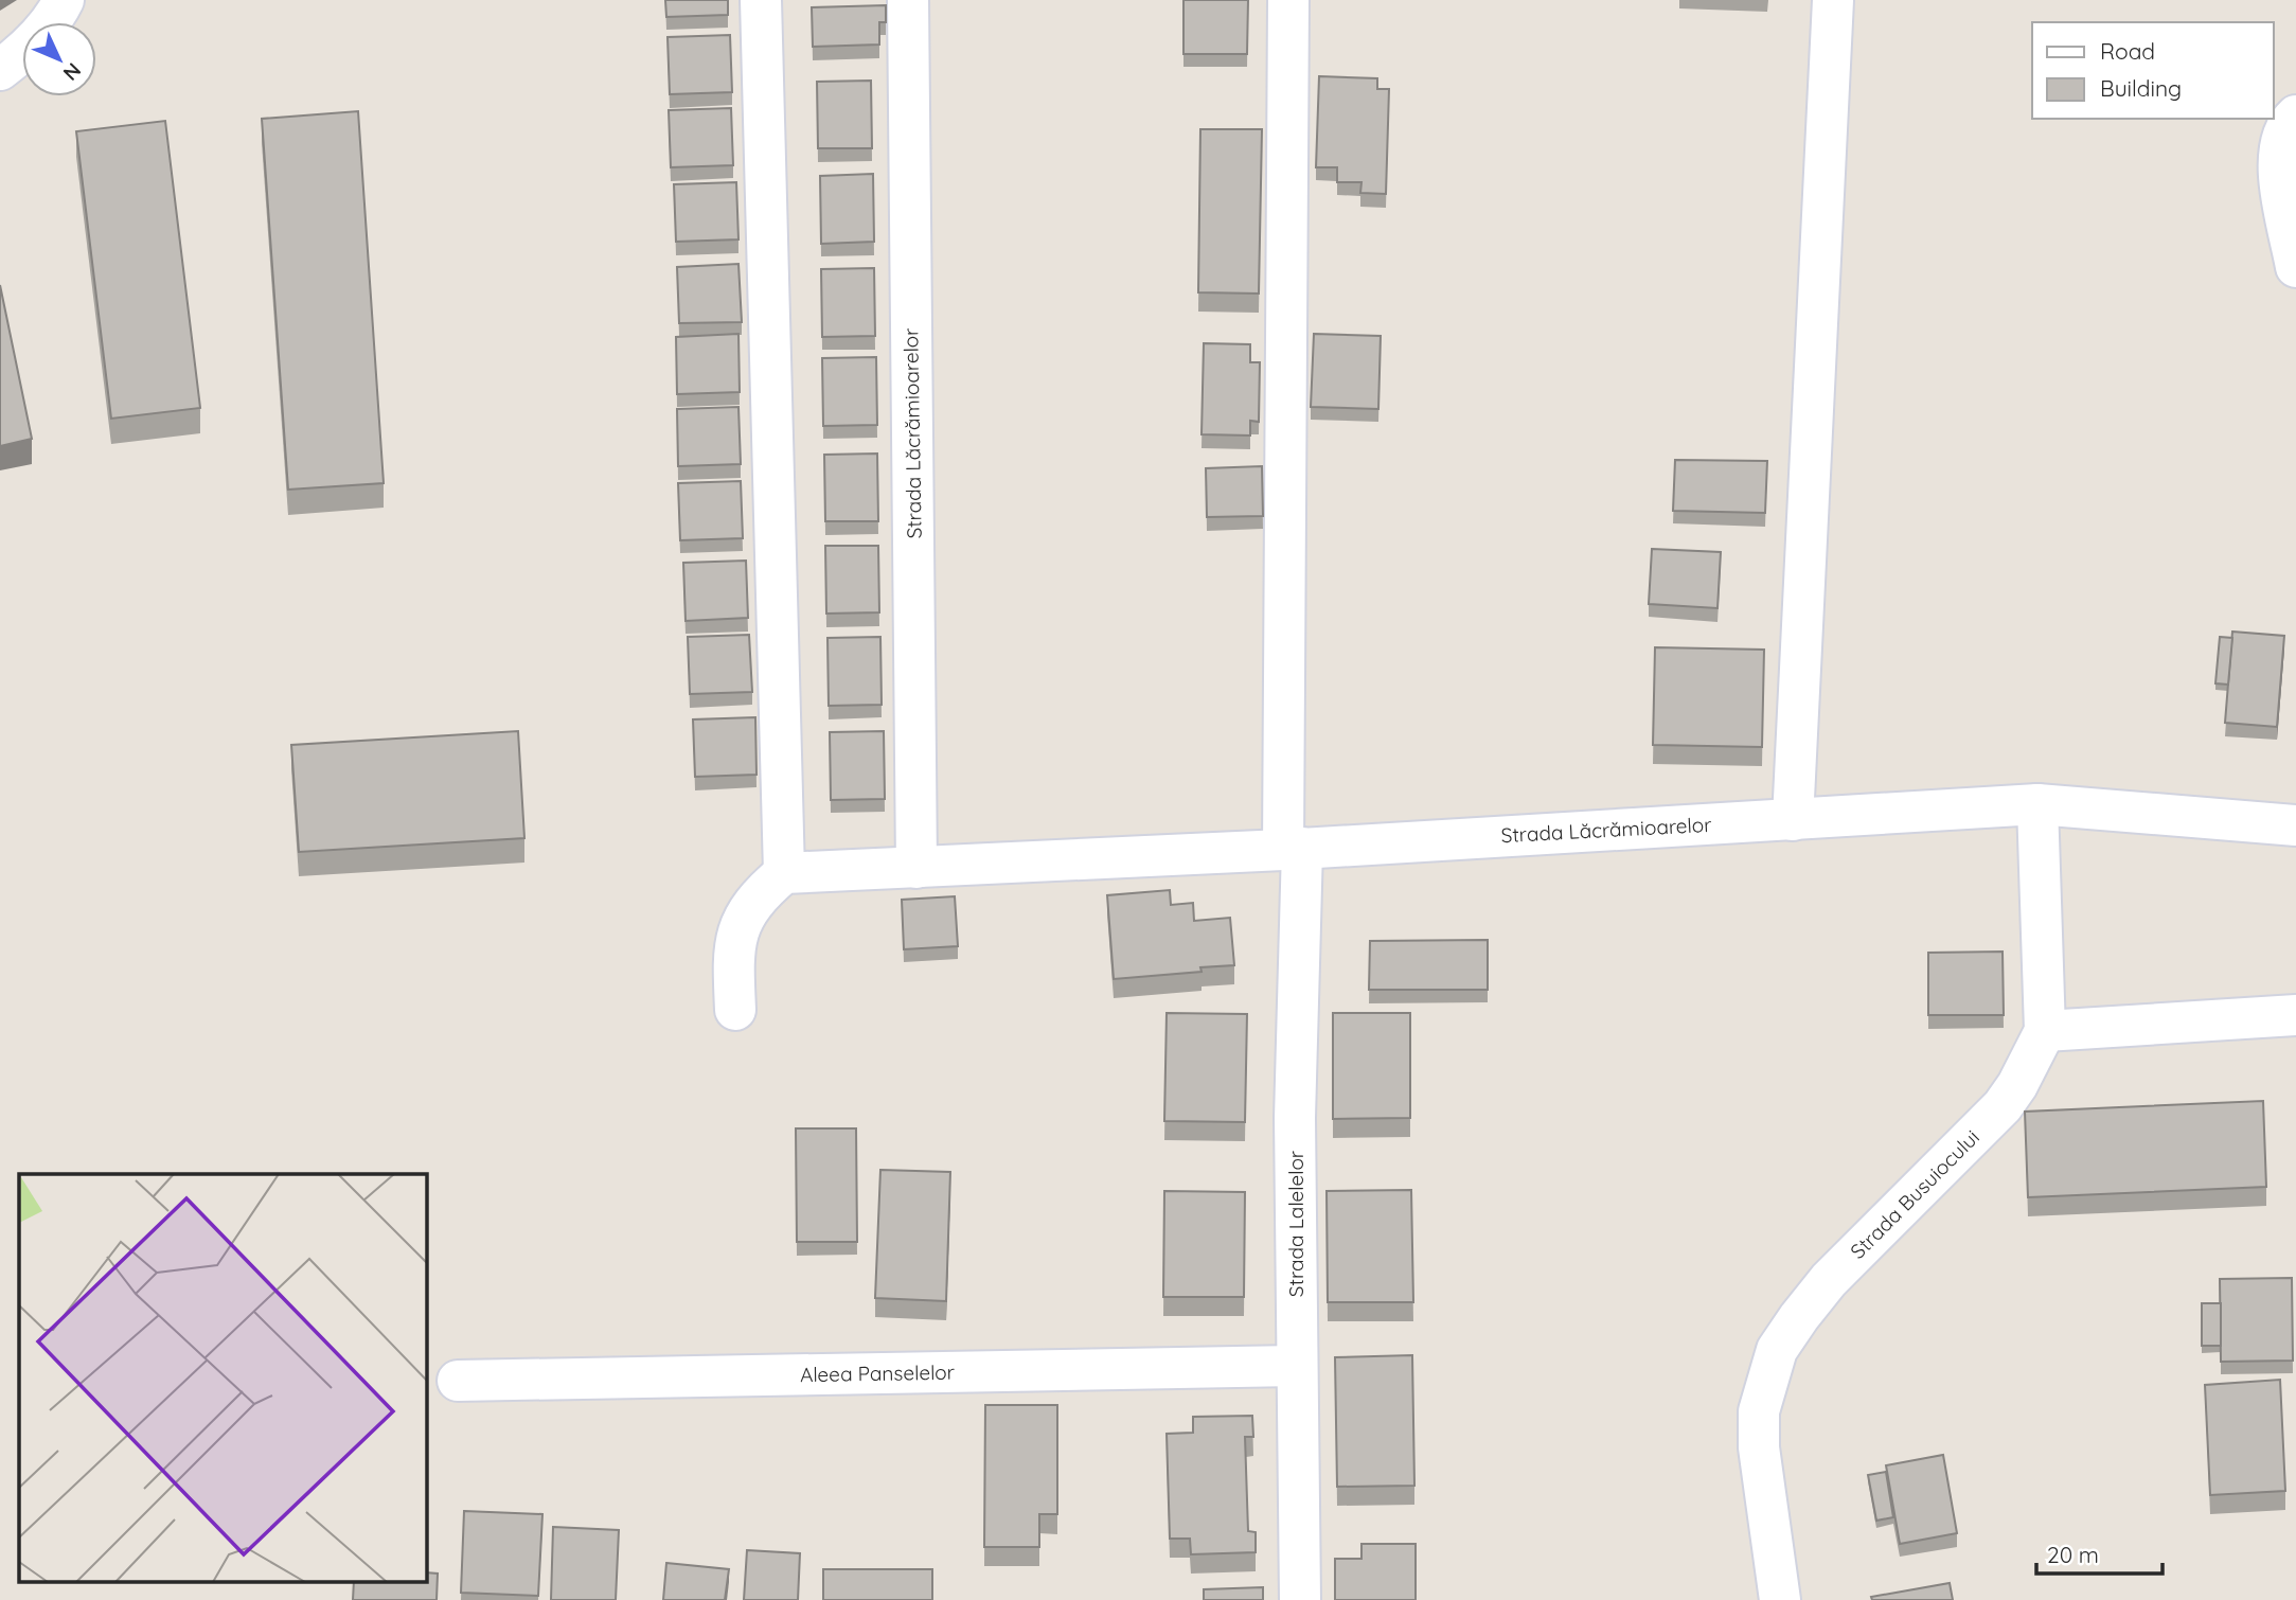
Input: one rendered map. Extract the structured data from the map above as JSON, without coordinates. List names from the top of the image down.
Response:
{
  "streets": {
    "street": [
      "Strada Lăcrămioarelor",
      "Strada Busuiocului",
      "Strada Lalelelor",
      "Aleea Panselelor"
    ]
  },
  "crossings": [
    ["Strada Lăcrămioarelor", "Strada Lalelelor"],
    ["Strada Lalelelor", "Aleea Panselelor"]
  ],
  "legend": ["Road", "Building"],
  "scale_bar": "20 m",
  "north": "bottom right"
}
